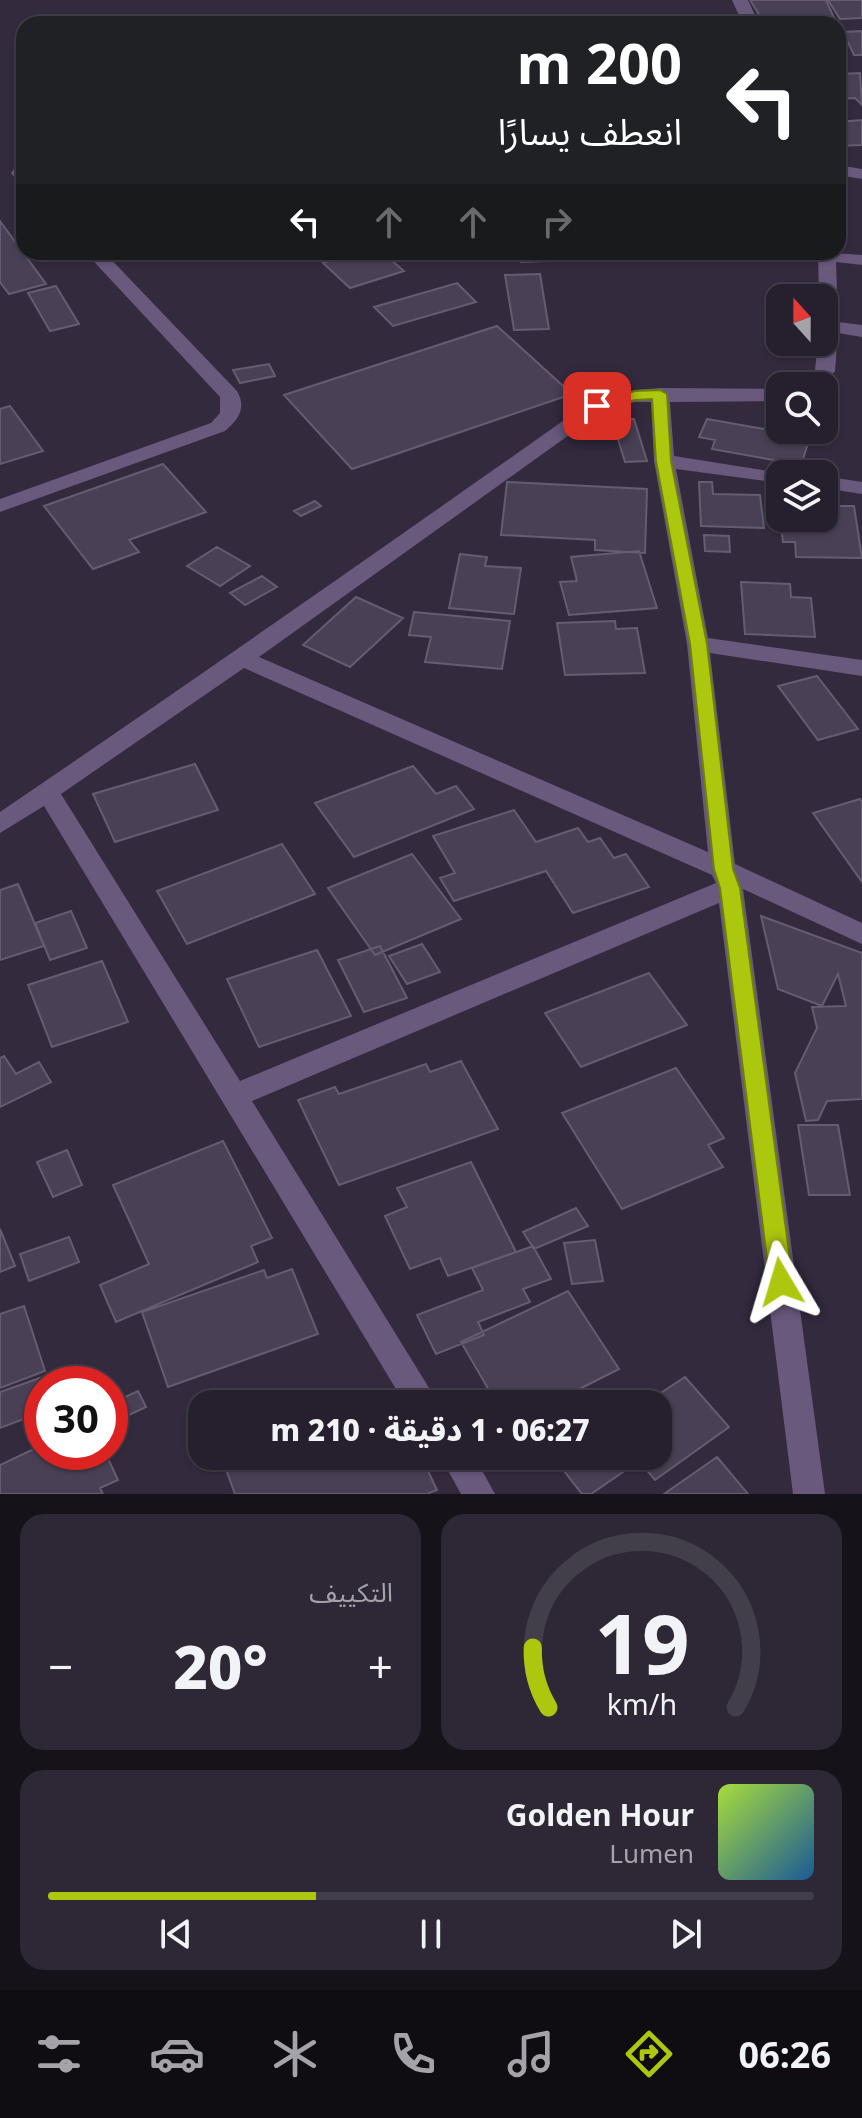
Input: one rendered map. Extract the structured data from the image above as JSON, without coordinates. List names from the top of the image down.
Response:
{
  "north": "top",
  "page": {
    "turn": ["200 m", "انعطف يسارًا"],
    "limit": "30",
    "trip": "06:27 · 1 دقيقة · 210 m",
    "tile": "التكييف",
    "heat": ["−", "20°", "+"],
    "song": ["Golden Hour", "Lumen"],
    "tabs": "06:26",
    "gauge": ["19", "km/h"]
  }
}
